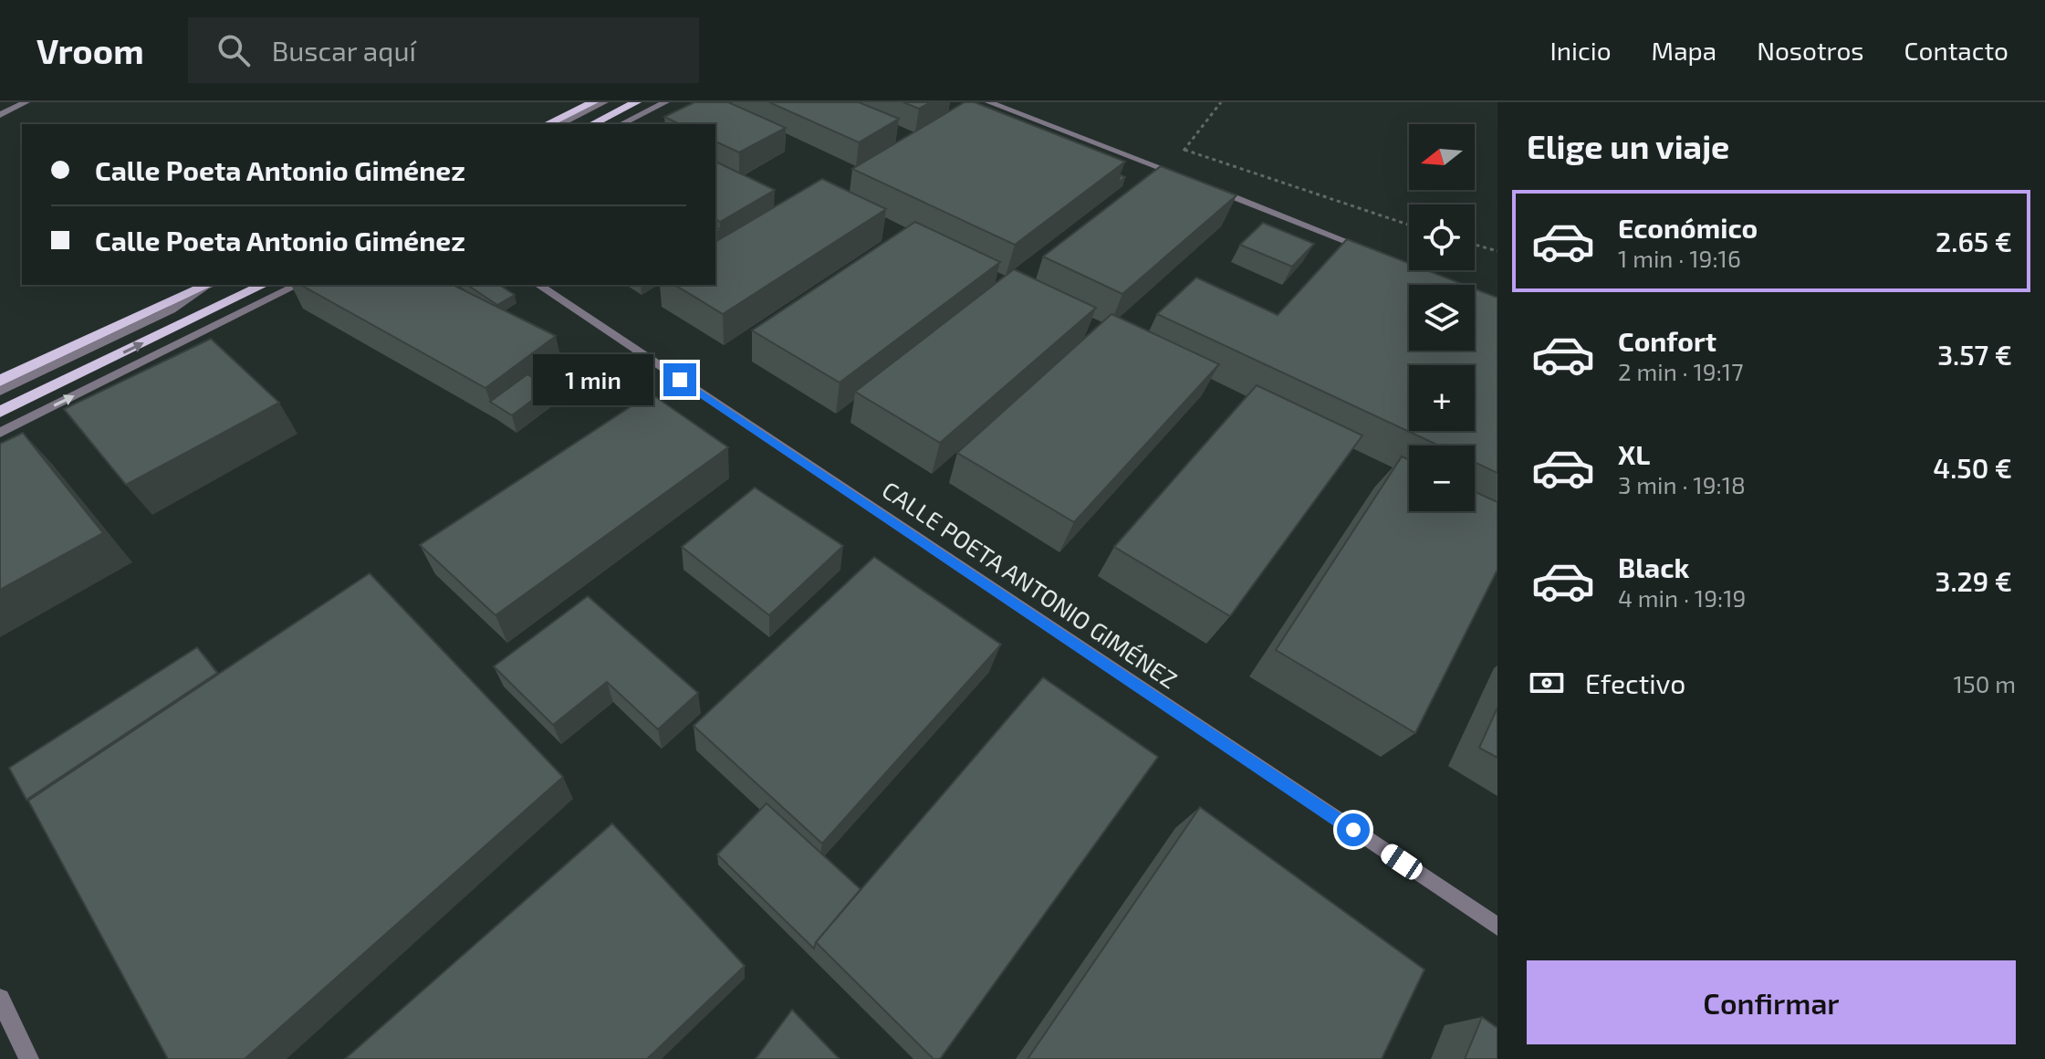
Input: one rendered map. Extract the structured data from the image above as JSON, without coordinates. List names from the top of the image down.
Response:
{
  "streets": {
    "street": ["CALLE POETA ANTONIO GIMÉNEZ"]
  },
  "north": "left",
  "page": {
    "header": "Vroom",
    "search": "Buscar aquí",
    "nav": [
      "Inicio",
      "Mapa",
      "Nosotros",
      "Contacto"
    ],
    "heading": "Elige un viaje",
    "map_buttons": ["+", "−"],
    "banner": ["Calle Poeta Antonio Giménez", "Calle Poeta Antonio Giménez"],
    "list": [
      {
        "name": "Económico",
        "note": "1 min · 19:16",
        "value": "2.65 €"
      },
      {
        "name": "Confort",
        "note": "2 min · 19:17",
        "value": "3.57 €"
      },
      {
        "name": "XL",
        "note": "3 min · 19:18",
        "value": "4.50 €"
      },
      {
        "name": "Black",
        "note": "4 min · 19:19",
        "value": "3.29 €"
      }
    ],
    "bubble": "1 min",
    "pay": ["Efectivo", "150 m"],
    "buttons": "Confirmar"
  }
}
